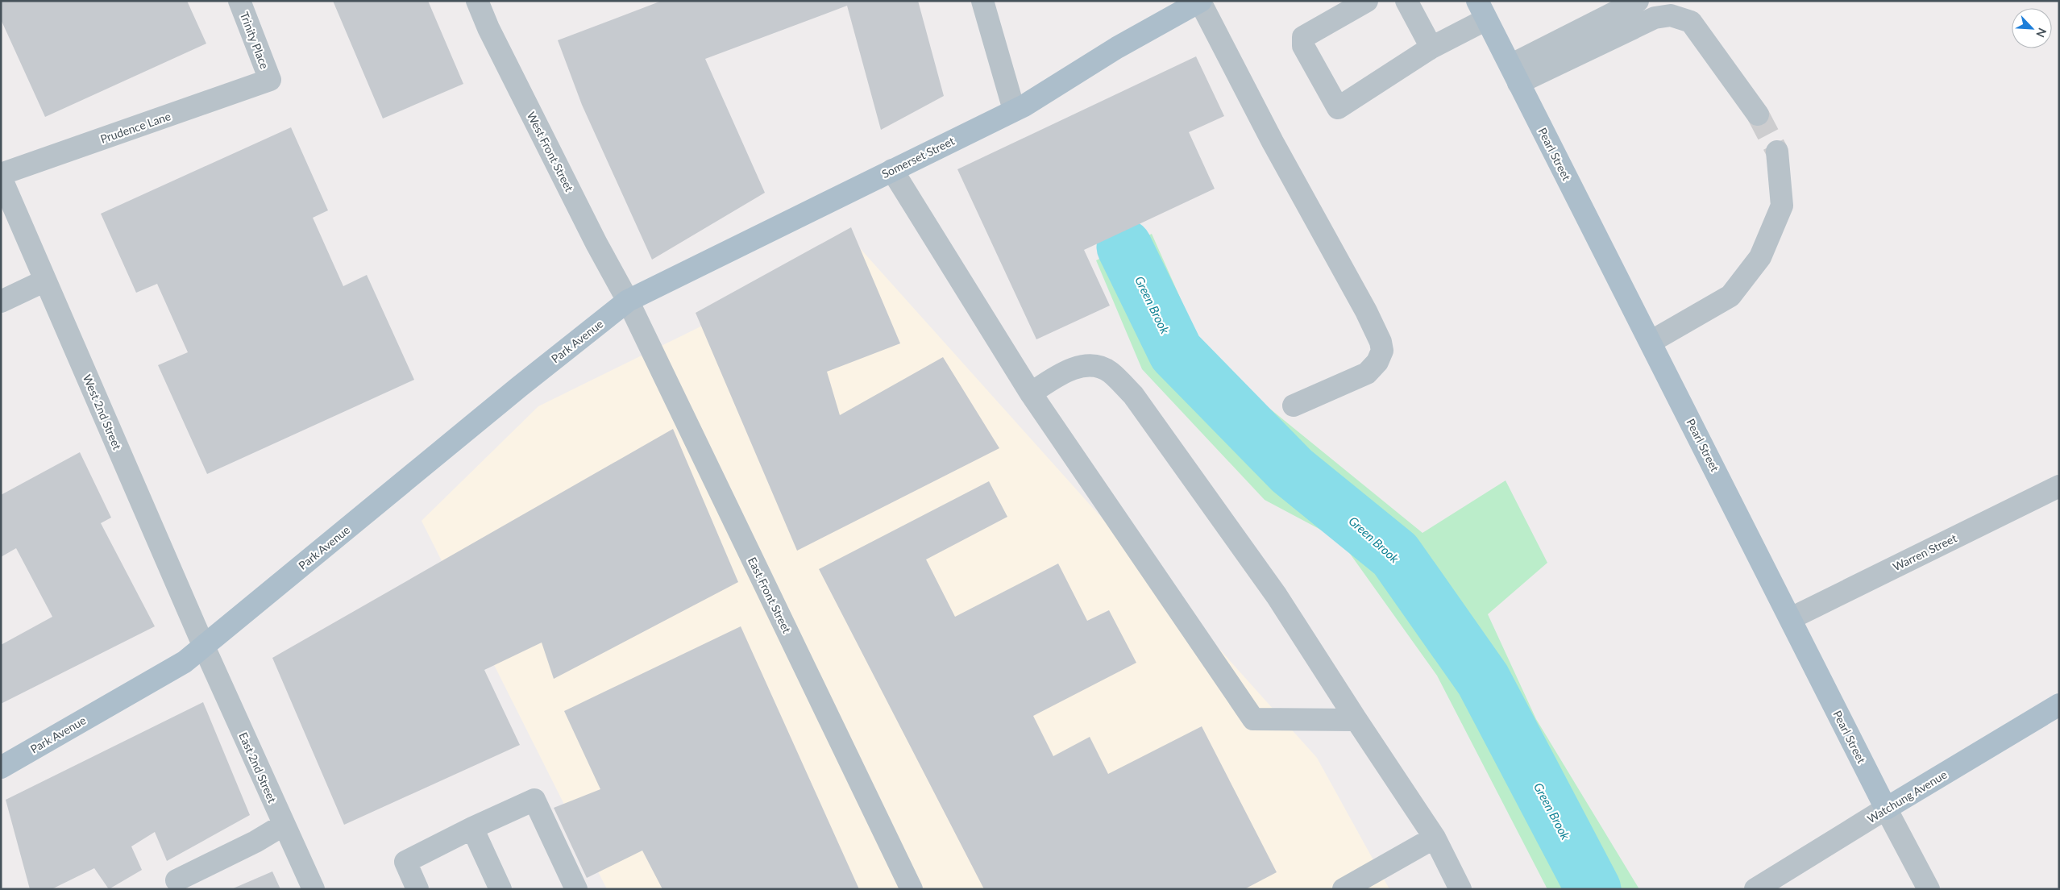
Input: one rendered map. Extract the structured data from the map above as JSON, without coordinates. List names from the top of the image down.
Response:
{
  "streets": {
    "main road": [
      "Pearl Street",
      "Somerset Street",
      "Park Avenue",
      "Watchung Avenue"
    ],
    "street": [
      "Trinity Place",
      "Prudence Lane",
      "West Front Street",
      "West 2nd Street",
      "Warren Street",
      "East Front Street",
      "East 2nd Street"
    ]
  },
  "crossings": [
    ["Trinity Place", "Prudence Lane"],
    ["West Front Street", "Somerset Street"],
    ["West Front Street", "Park Avenue"],
    ["West Front Street", "East Front Street"],
    ["Pearl Street", "Warren Street"],
    ["Pearl Street", "Watchung Avenue"],
    ["Somerset Street", "Park Avenue"],
    ["Somerset Street", "East Front Street"],
    ["Park Avenue", "West 2nd Street"],
    ["Park Avenue", "East Front Street"],
    ["Park Avenue", "East 2nd Street"],
    ["West 2nd Street", "East 2nd Street"]
  ],
  "water": ["Green Brook"],
  "north": "bottom right"
}
